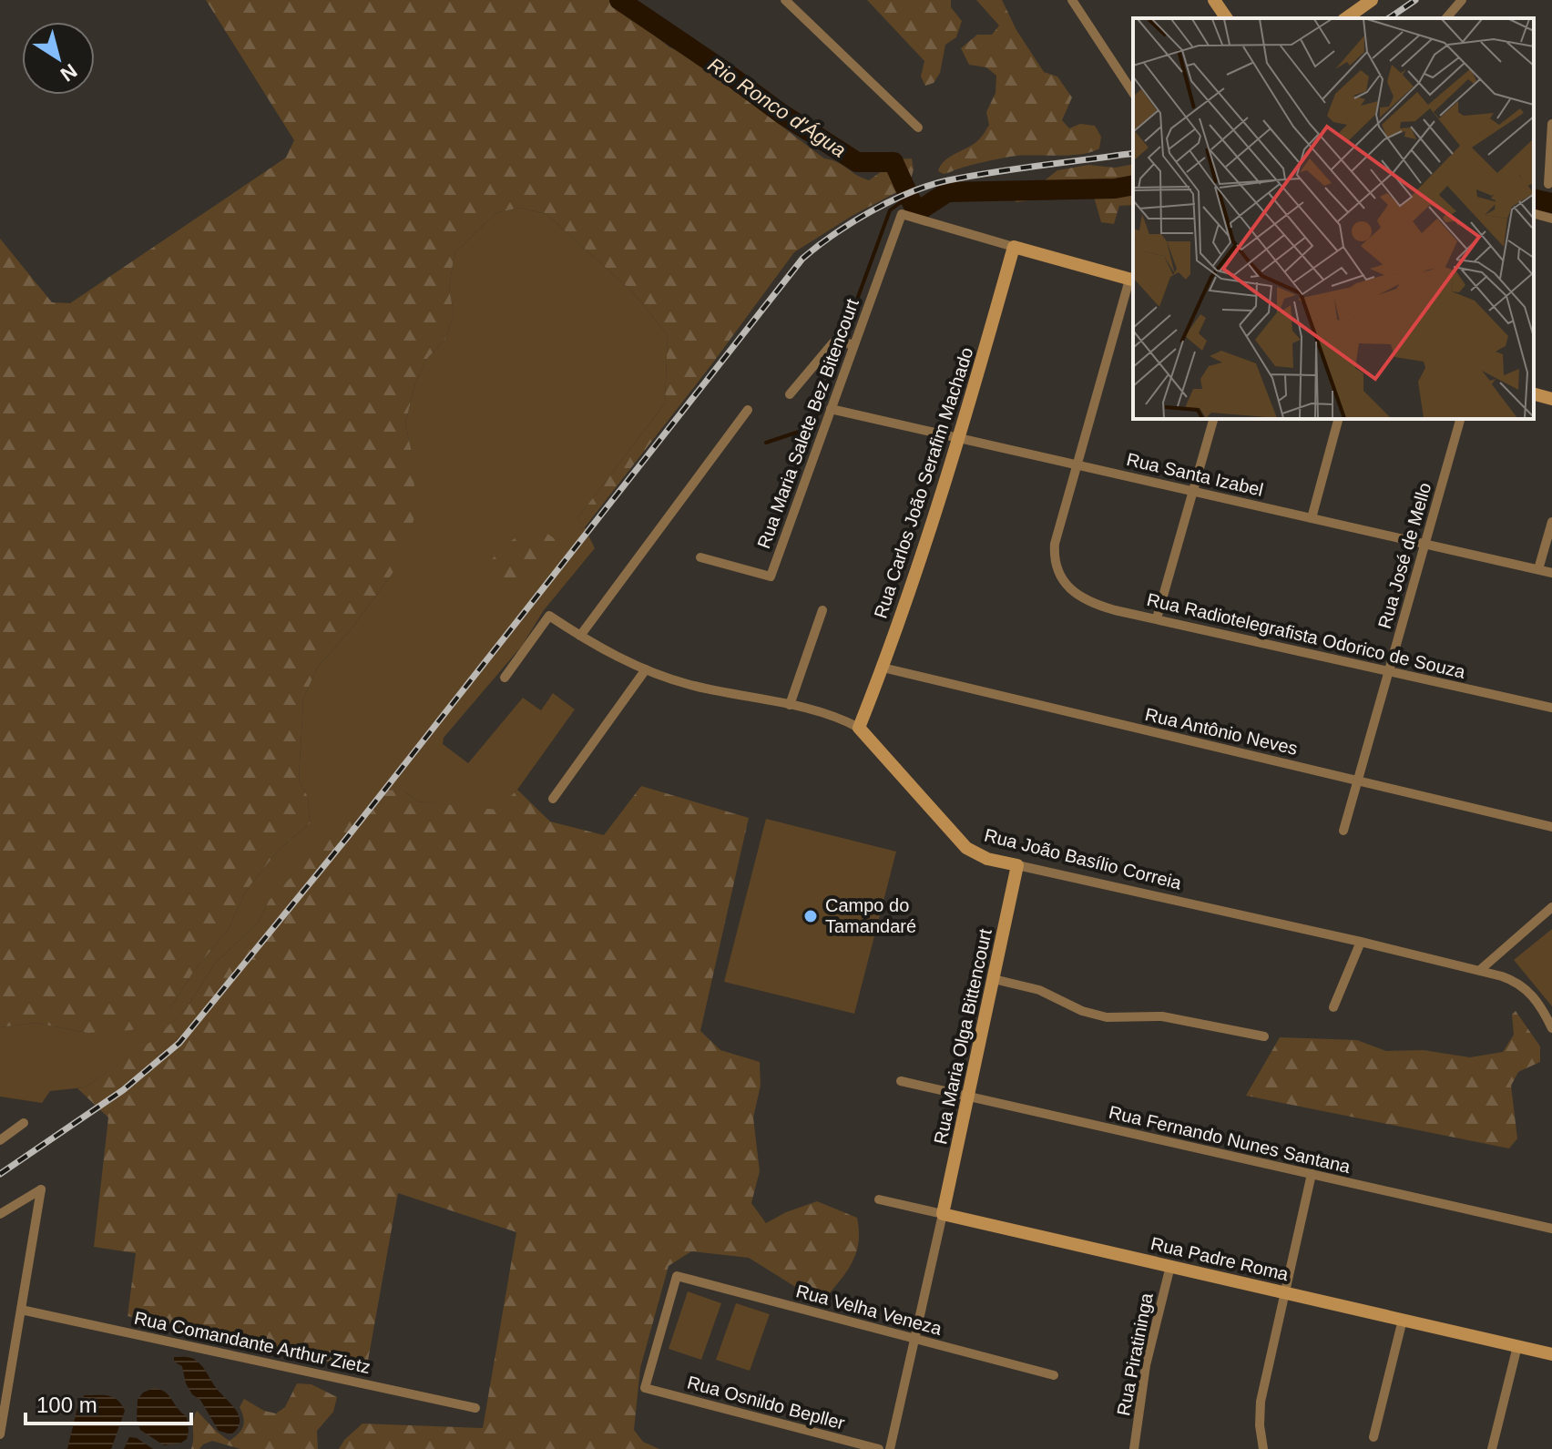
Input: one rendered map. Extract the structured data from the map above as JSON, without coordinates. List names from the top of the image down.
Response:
{
  "streets": {
    "street": [
      "Rua Maria Salete Bez Bitencourt",
      "Rua Santa Izabel",
      "Rua Carlos João Serafim Machado",
      "Rua José de Mello",
      "Rua Radiotelegrafista Odorico de Souza",
      "Rua Antônio Neves",
      "Rua João Basílio Correia",
      "Rua Maria Olga Bittencourt",
      "Rua Fernando Nunes Santana",
      "Rua Padre Roma",
      "Rua Velha Veneza",
      "Rua Comandante Arthur Zietz",
      "Rua Piratininga",
      "Rua Osnildo Bepller"
    ]
  },
  "crossings": [
    ["Rua Maria Salete Bez Bitencourt", "Rua Santa Izabel"],
    ["Rua Maria Salete Bez Bitencourt", "Rua Carlos João Serafim Machado"],
    ["Rua Santa Izabel", "Rua Carlos João Serafim Machado"],
    ["Rua Santa Izabel", "Rua José de Mello"],
    ["Rua Santa Izabel", "Rua Radiotelegrafista Odorico de Souza"],
    ["Rua Carlos João Serafim Machado", "Rua Antônio Neves"],
    ["Rua Carlos João Serafim Machado", "Rua João Basílio Correia"],
    ["Rua José de Mello", "Rua Radiotelegrafista Odorico de Souza"],
    ["Rua José de Mello", "Rua Antônio Neves"],
    ["Rua João Basílio Correia", "Rua Maria Olga Bittencourt"],
    ["Rua Maria Olga Bittencourt", "Rua Fernando Nunes Santana"],
    ["Rua Maria Olga Bittencourt", "Rua Padre Roma"],
    ["Rua Padre Roma", "Rua Piratininga"],
    ["Rua Velha Veneza", "Rua Osnildo Bepller"]
  ],
  "water": ["Rio Ronco d'Água"],
  "places": ["Campo do Tamandaré"],
  "scale_bar": "100 m",
  "north": "bottom right"
}
